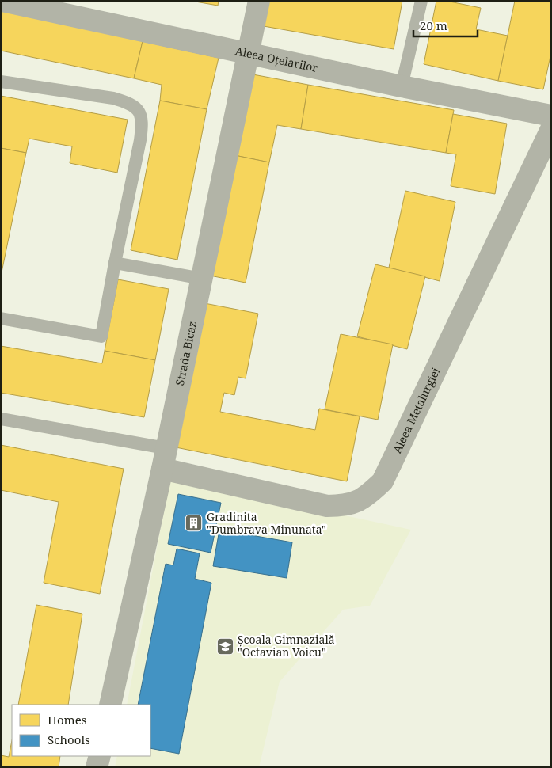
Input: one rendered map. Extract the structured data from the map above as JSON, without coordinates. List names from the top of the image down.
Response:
{
  "streets": {
    "street": ["Aleea Oțelarilor", "Strada Bicaz", "Aleea Metalurgiei"]
  },
  "crossings": [
    ["Aleea Oțelarilor", "Strada Bicaz"],
    ["Strada Bicaz", "Aleea Metalurgiei"]
  ],
  "places": {
    "building": ["Gradinita \"Dumbrava Minunata\""],
    "school or university": ["Școala Gimnazială \"Octavian Voicu\""]
  },
  "legend": ["Homes", "Schools"],
  "scale_bar": "20 m"
}
